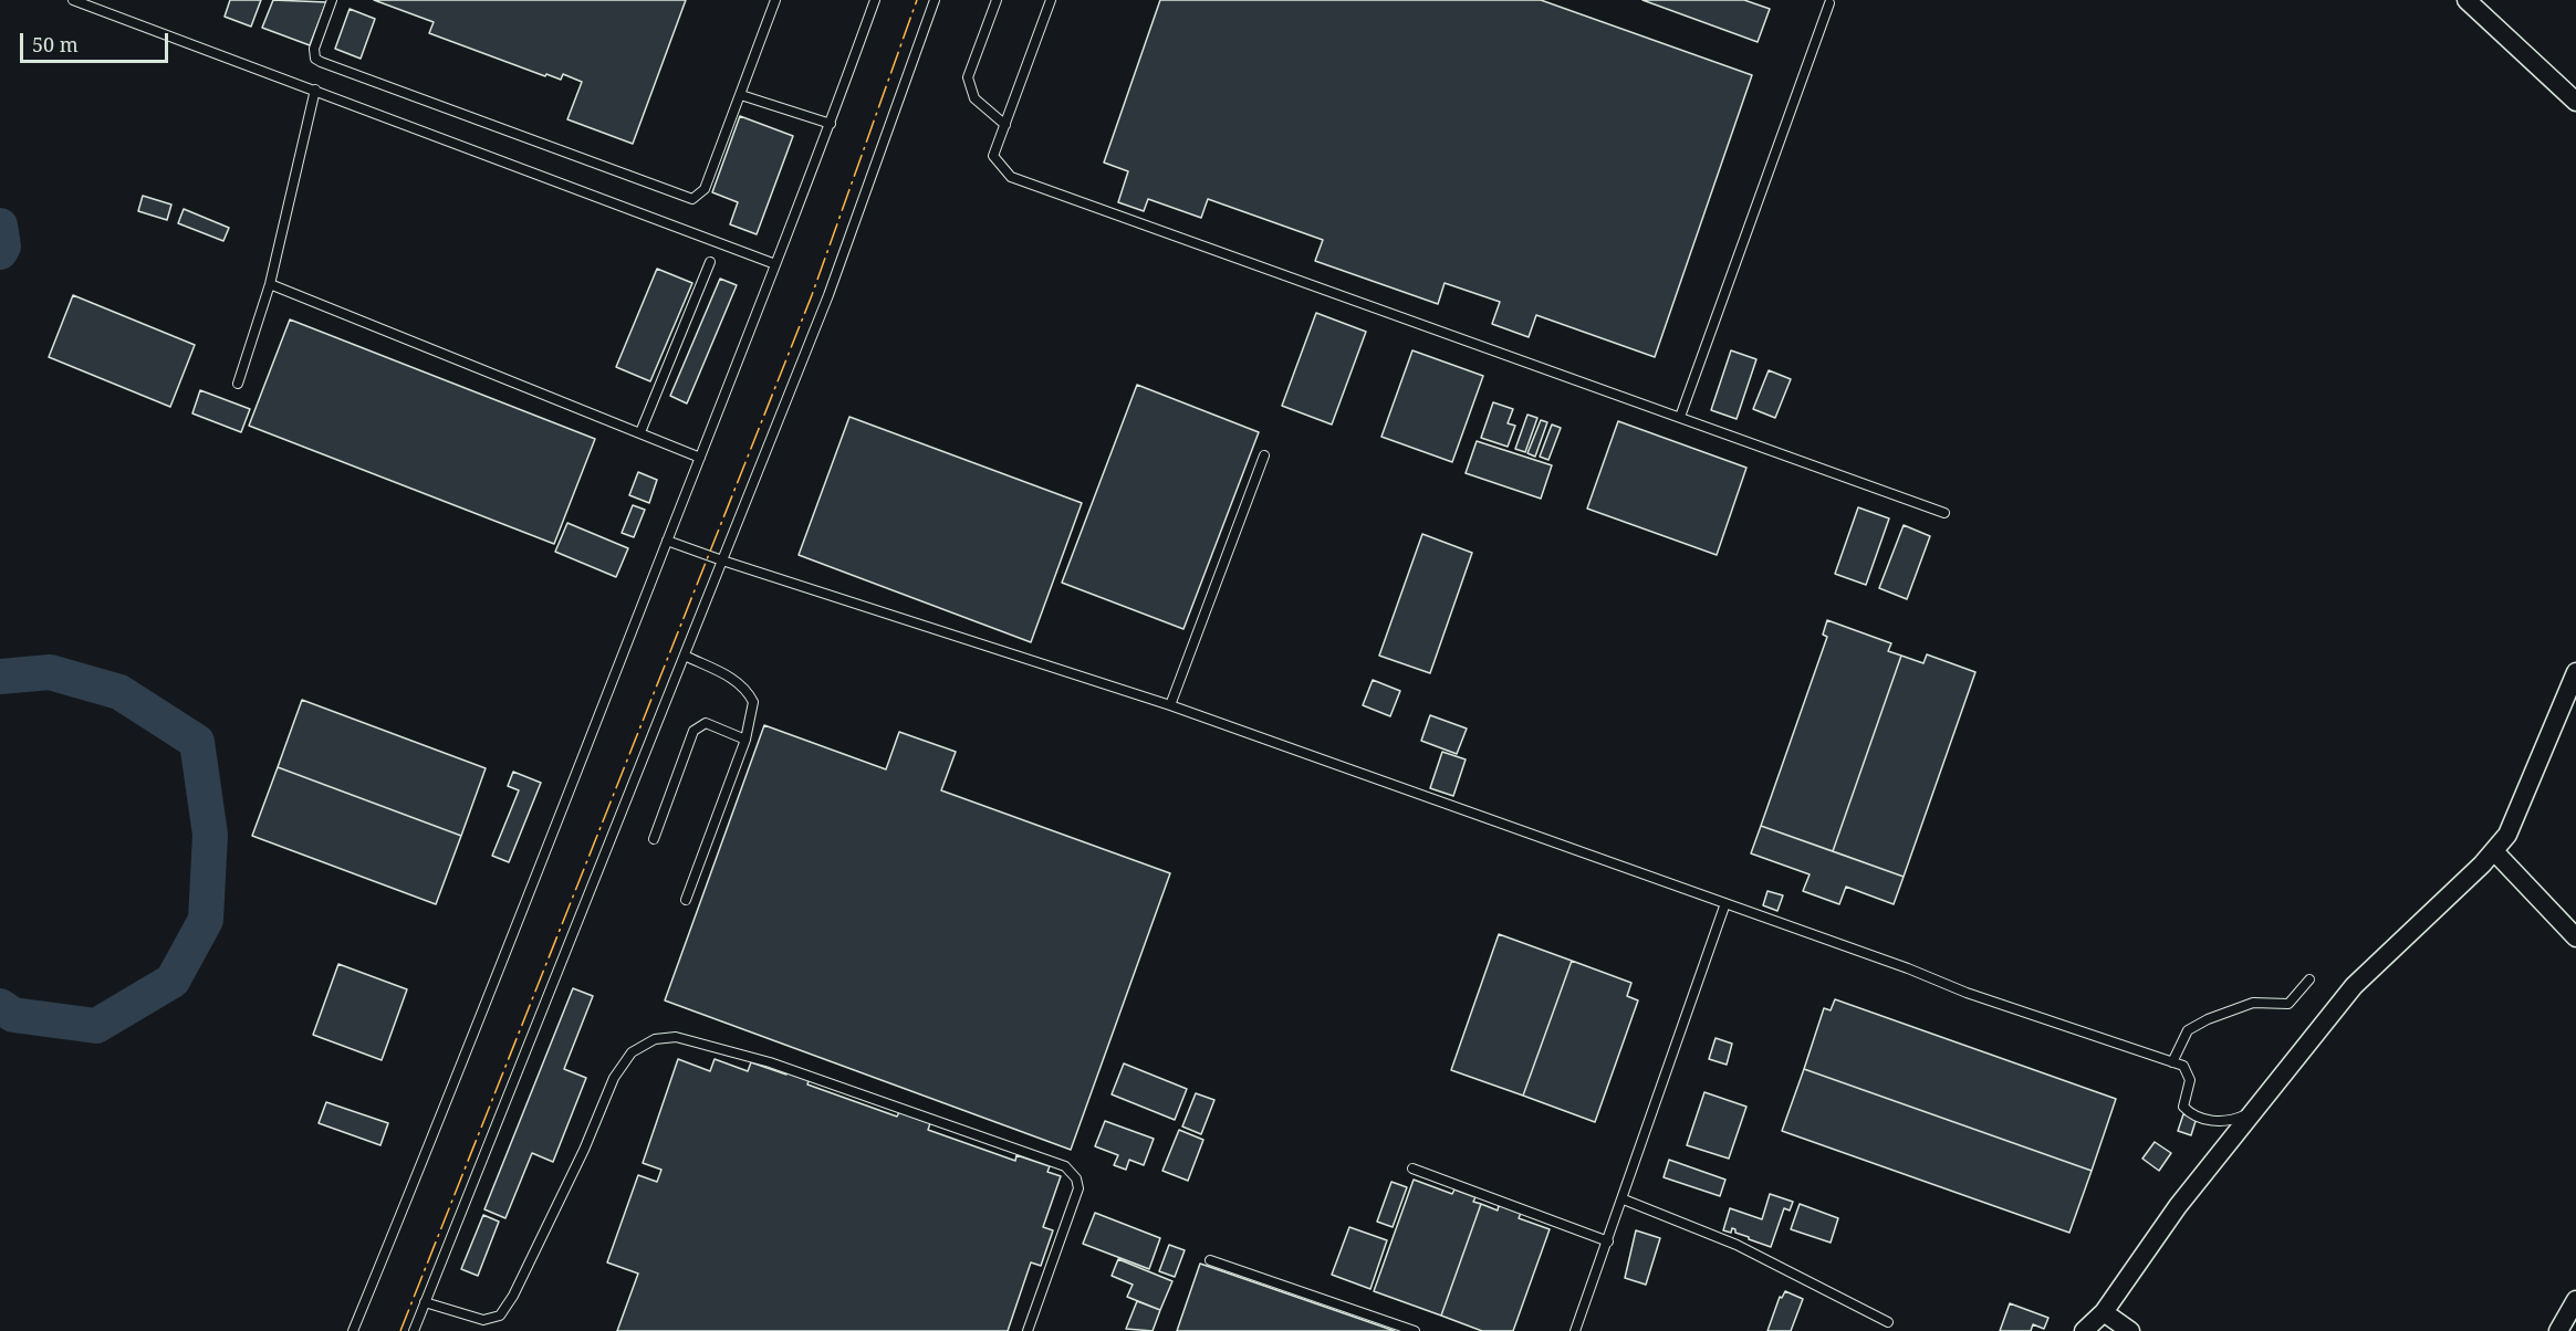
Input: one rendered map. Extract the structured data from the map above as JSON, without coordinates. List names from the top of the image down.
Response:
{
  "scale_bar": "50 m"
}
